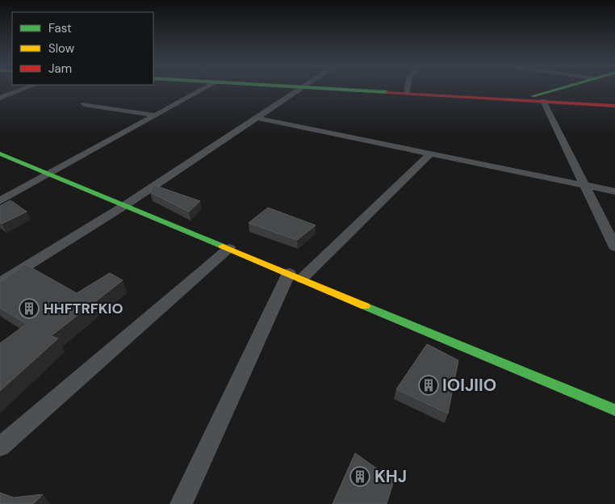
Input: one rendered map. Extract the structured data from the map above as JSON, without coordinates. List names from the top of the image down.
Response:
{
  "places": {
    "building": ["HHFTRFKIO", "IOIJIIO", "KHJ"]
  },
  "legend": ["Fast", "Slow", "Jam"]
}
